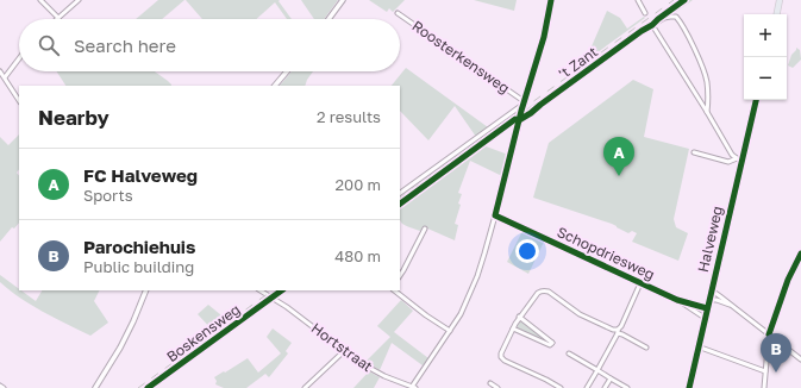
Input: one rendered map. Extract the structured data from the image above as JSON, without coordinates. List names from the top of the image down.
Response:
{
  "streets": {
    "main road": ["Halveweg"],
    "street": [
      "Roosterkensweg",
      "'t Zant",
      "Schopdriesweg",
      "Boskensweg",
      "Hortstraat"
    ]
  },
  "crossings": [
    ["Halveweg", "Schopdriesweg"],
    ["Boskensweg", "Hortstraat"]
  ],
  "page": {
    "map_buttons": ["+", "−"],
    "search": "Search here",
    "heading": ["Nearby", "2 results"],
    "pins": ["A", "B"],
    "list": [
      {
        "mark": "A",
        "name": "FC Halveweg",
        "note": "Sports",
        "value": "200 m"
      },
      {
        "mark": "B",
        "name": "Parochiehuis",
        "note": "Public building",
        "value": "480 m"
      }
    ]
  }
}
